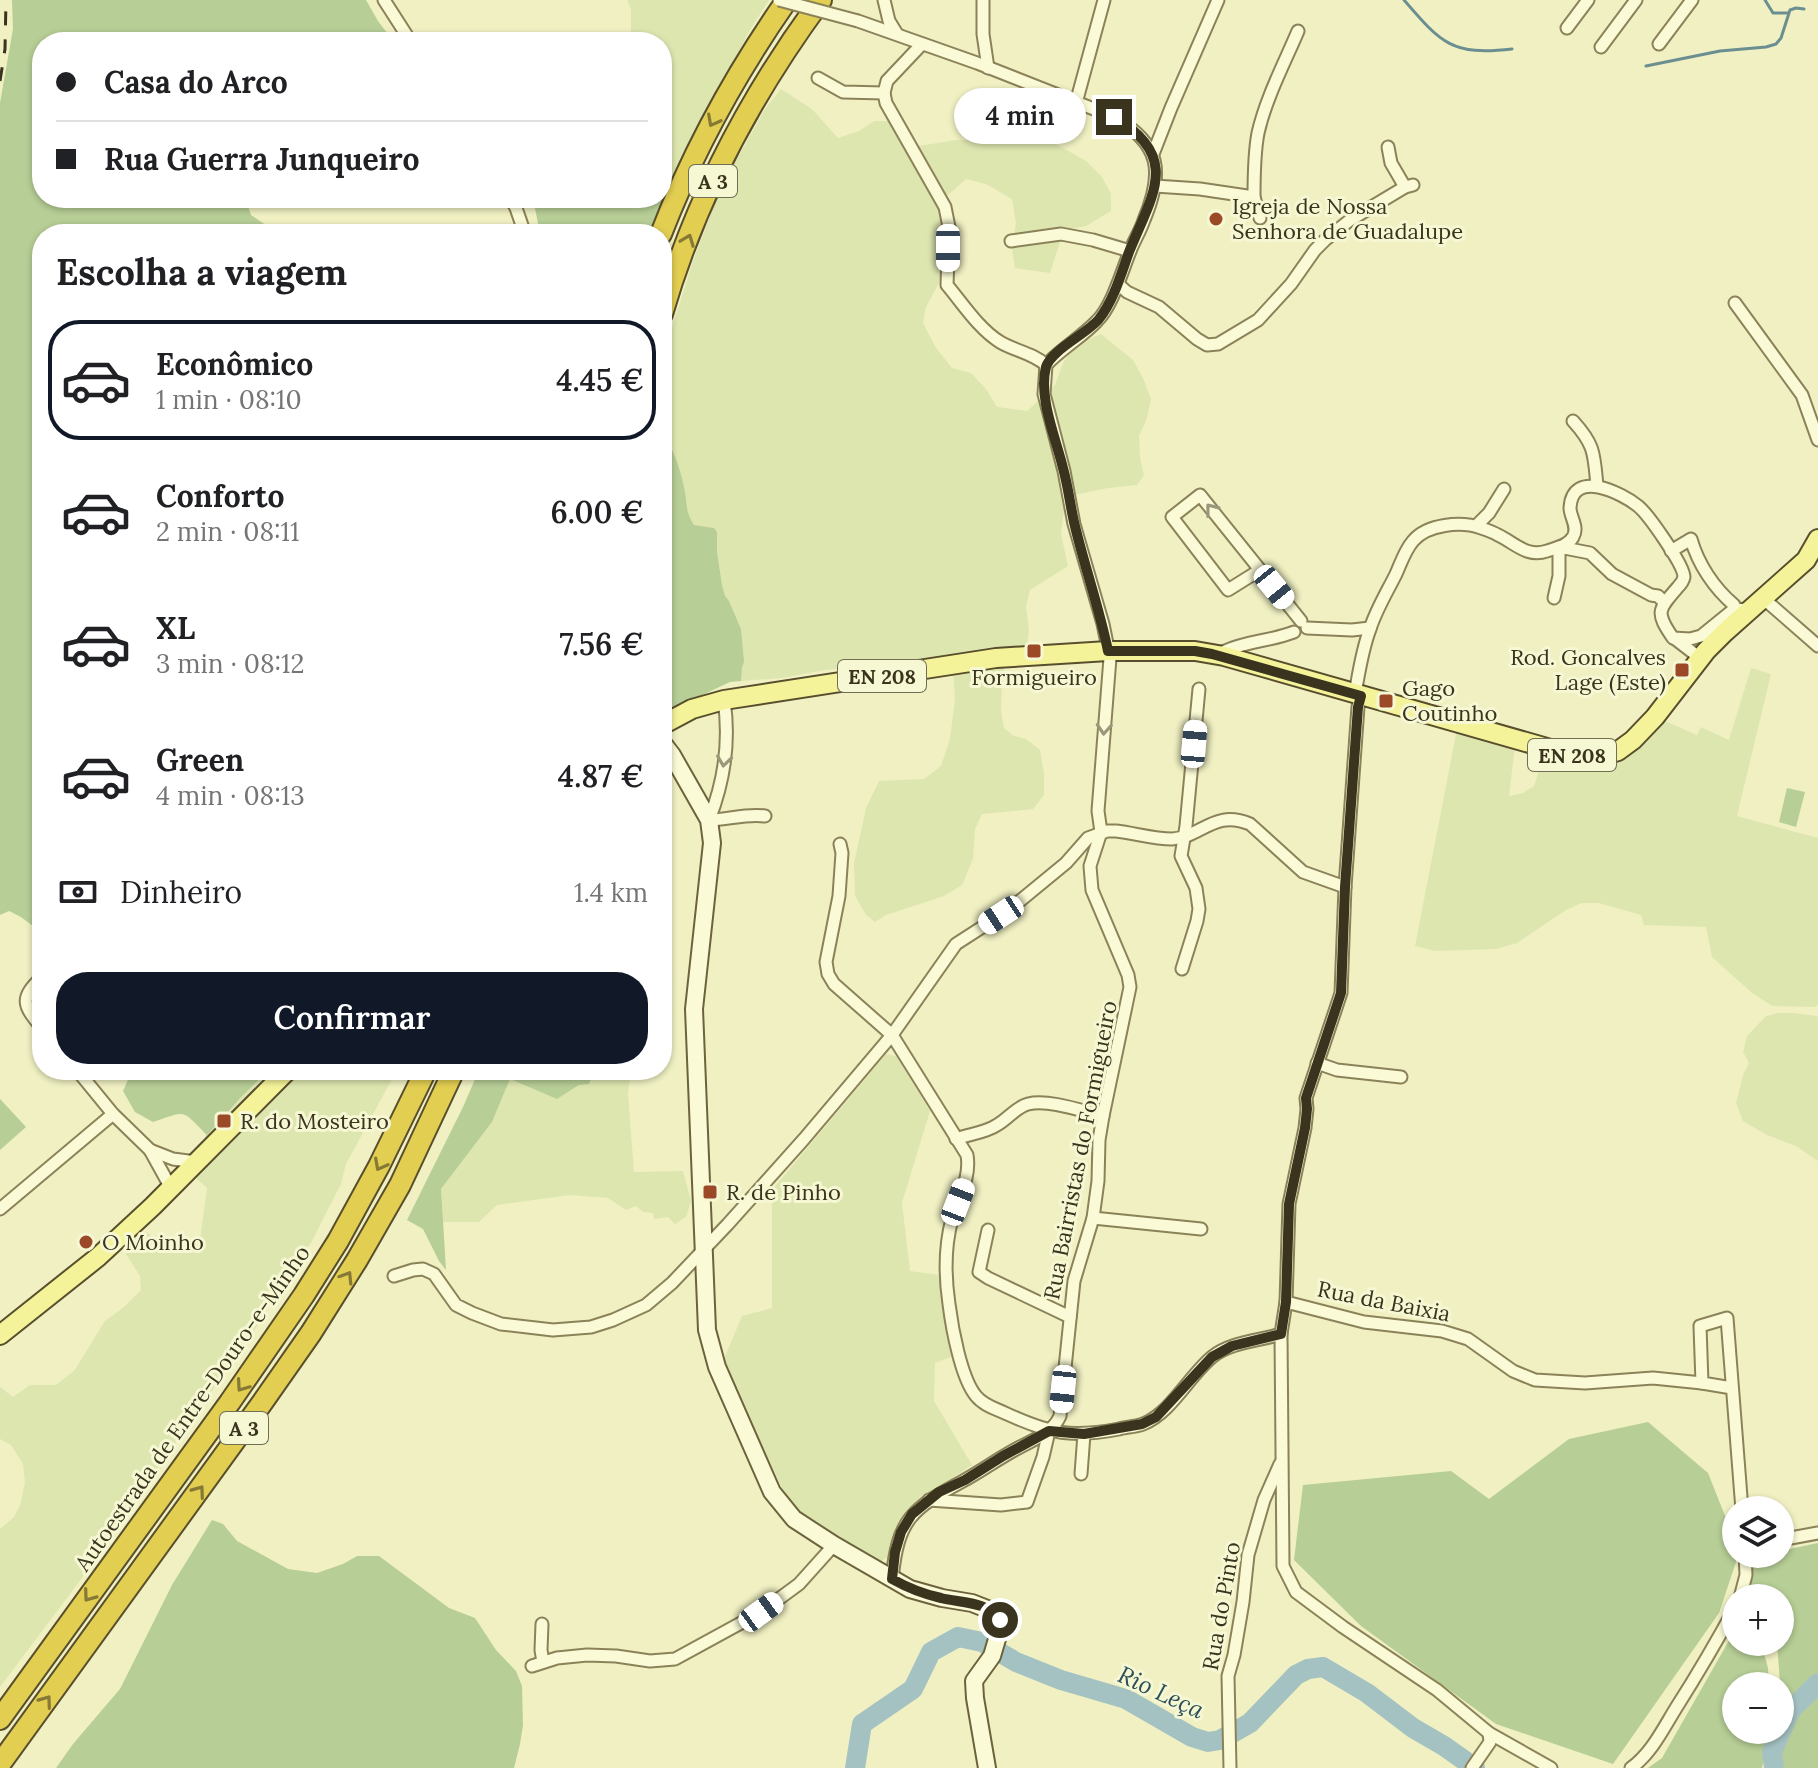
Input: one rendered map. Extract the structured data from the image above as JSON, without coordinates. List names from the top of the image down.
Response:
{
  "streets": {
    "highway": ["A 3", "Autoestrada de Entre-Douro-e-Minho"],
    "main road": ["EN 208"],
    "street": ["Rua Bairristas do Formigueiro", "Rua da Baixia", "Rua do Pinto"]
  },
  "crossings": [
    ["EN 208", "Rua Bairristas do Formigueiro"]
  ],
  "water": ["Rio Leça"],
  "places": {
    "other": ["Igreja de Nossa Senhora de Guadalupe", "O Moinho"],
    "transit": [
      "Formigueiro",
      "Rod. Goncalves Lage (Este)",
      "Gago Coutinho",
      "R. do Mosteiro",
      "R. de Pinho"
    ]
  },
  "page": {
    "banner": ["Casa do Arco", "Rua Guerra Junqueiro"],
    "bubble": "4 min",
    "heading": "Escolha a viagem",
    "list": [
      {
        "name": "Econômico",
        "note": "1 min · 08:10",
        "value": "4.45 €"
      },
      {
        "name": "Conforto",
        "note": "2 min · 08:11",
        "value": "6.00 €"
      },
      {
        "name": "XL",
        "note": "3 min · 08:12",
        "value": "7.56 €"
      },
      {
        "name": "Green",
        "note": "4 min · 08:13",
        "value": "4.87 €"
      }
    ],
    "pay": ["Dinheiro", "1.4 km"],
    "buttons": "Confirmar",
    "map_buttons": ["+", "−"]
  }
}
